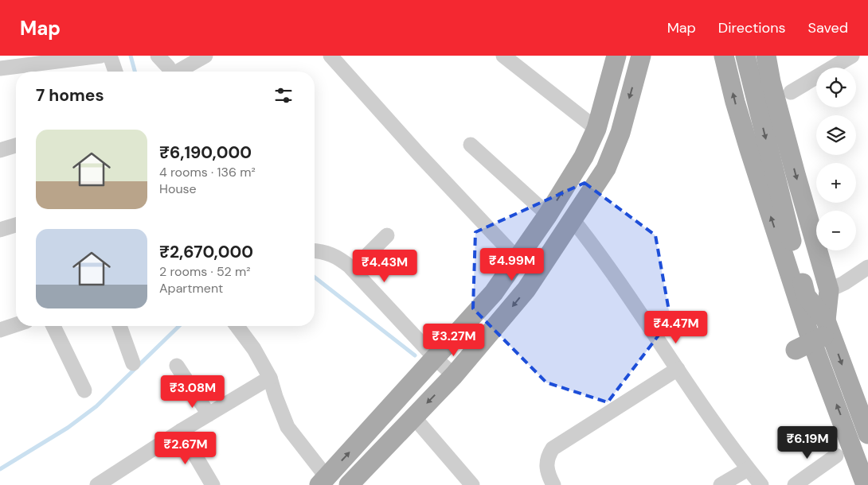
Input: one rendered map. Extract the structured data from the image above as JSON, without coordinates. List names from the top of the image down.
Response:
{
  "page": {
    "header": "Map",
    "nav": ["Map", "Directions", "Saved"],
    "map_buttons": ["+", "−"],
    "heading": "7 homes",
    "list": [
      {
        "name": "₹6,190,000",
        "note": "4 rooms · 136 m² · House"
      },
      {
        "name": "₹2,670,000",
        "note": "2 rooms · 52 m² · Apartment"
      }
    ],
    "price": [
      "₹4.99M",
      "₹4.43M",
      "₹4.47M",
      "₹3.27M",
      "₹3.08M",
      "₹6.19M",
      "₹2.67M"
    ]
  }
}
